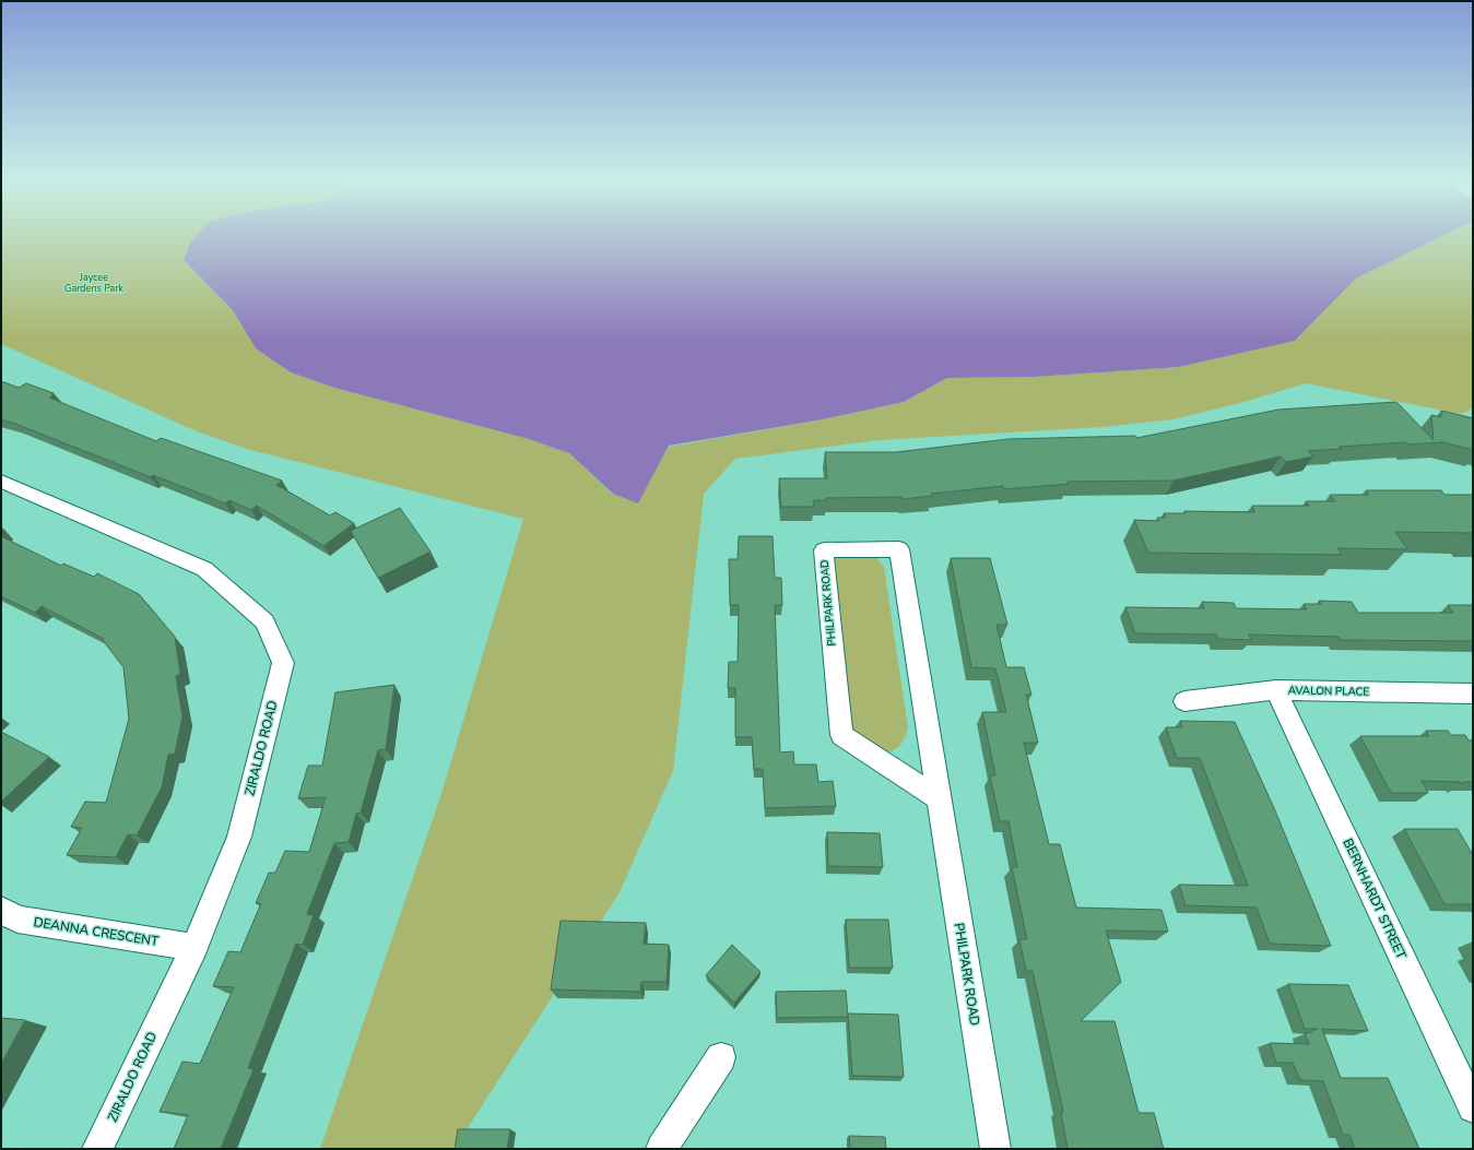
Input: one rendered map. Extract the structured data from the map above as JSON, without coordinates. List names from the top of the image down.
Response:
{
  "streets": {
    "street": [
      "PHILPARK ROAD",
      "AVALON PLACE",
      "ZIRALDO ROAD",
      "BERNHARDT STREET",
      "DEANNA CRESCENT"
    ]
  },
  "crossings": [
    ["AVALON PLACE", "BERNHARDT STREET"],
    ["ZIRALDO ROAD", "DEANNA CRESCENT"]
  ],
  "parks": ["Jaycee Gardens Park"]
}
